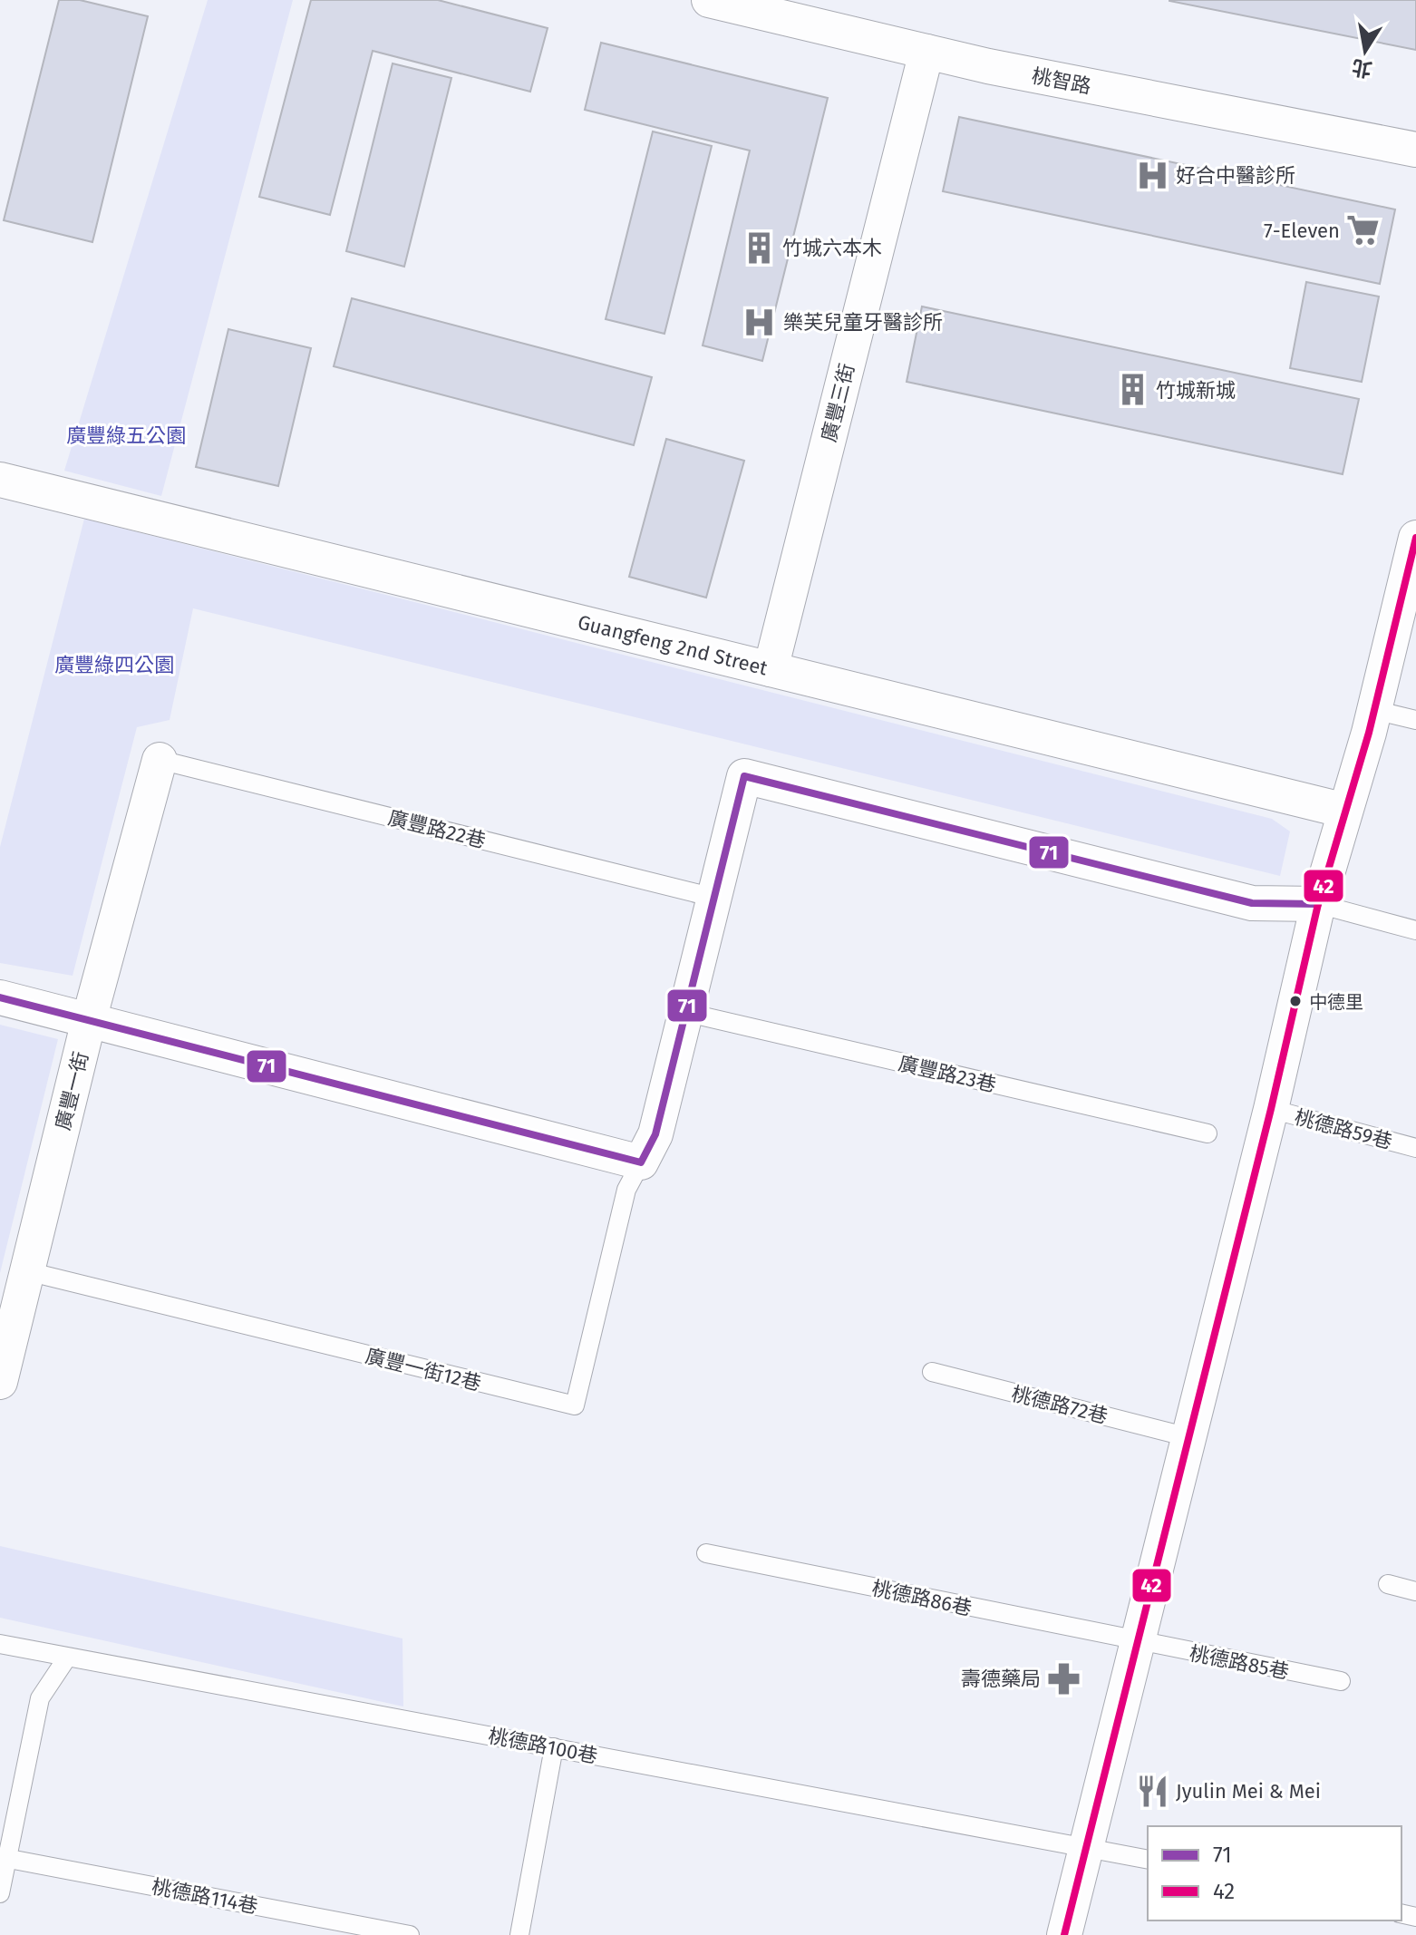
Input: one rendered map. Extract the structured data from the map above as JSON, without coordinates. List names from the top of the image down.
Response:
{
  "streets": {
    "street": [
      "桃智路",
      "廣豐三街",
      "Guangfeng 2nd Street",
      "廣豐一街"
    ],
    "lane": [
      "廣豐路22巷",
      "廣豐路23巷",
      "桃德路59巷",
      "廣豐一街12巷",
      "桃德路72巷",
      "桃德路86巷",
      "桃德路85巷",
      "桃德路100巷",
      "桃德路114巷"
    ]
  },
  "crossings": [
    ["桃智路", "廣豐三街"],
    ["廣豐三街", "Guangfeng 2nd Street"],
    ["廣豐路22巷", "廣豐一街"],
    ["廣豐一街", "廣豐一街12巷"],
    ["桃德路86巷", "桃德路85巷"]
  ],
  "parks": ["廣豐綠五公園", "廣豐綠四公園"],
  "places": {
    "hospital": ["好合中醫診所", "樂芙兒童牙醫診所"],
    "supermarket": ["7-Eleven"],
    "building": ["竹城六本木", "竹城新城"],
    "other": ["中德里"],
    "pharmacy": ["壽德藥局"],
    "restaurant": ["Jyulin Mei & Mei"]
  },
  "lines": ["transit line 42", "transit line 71"],
  "legend": ["71", "42"],
  "north": "bottom"
}
